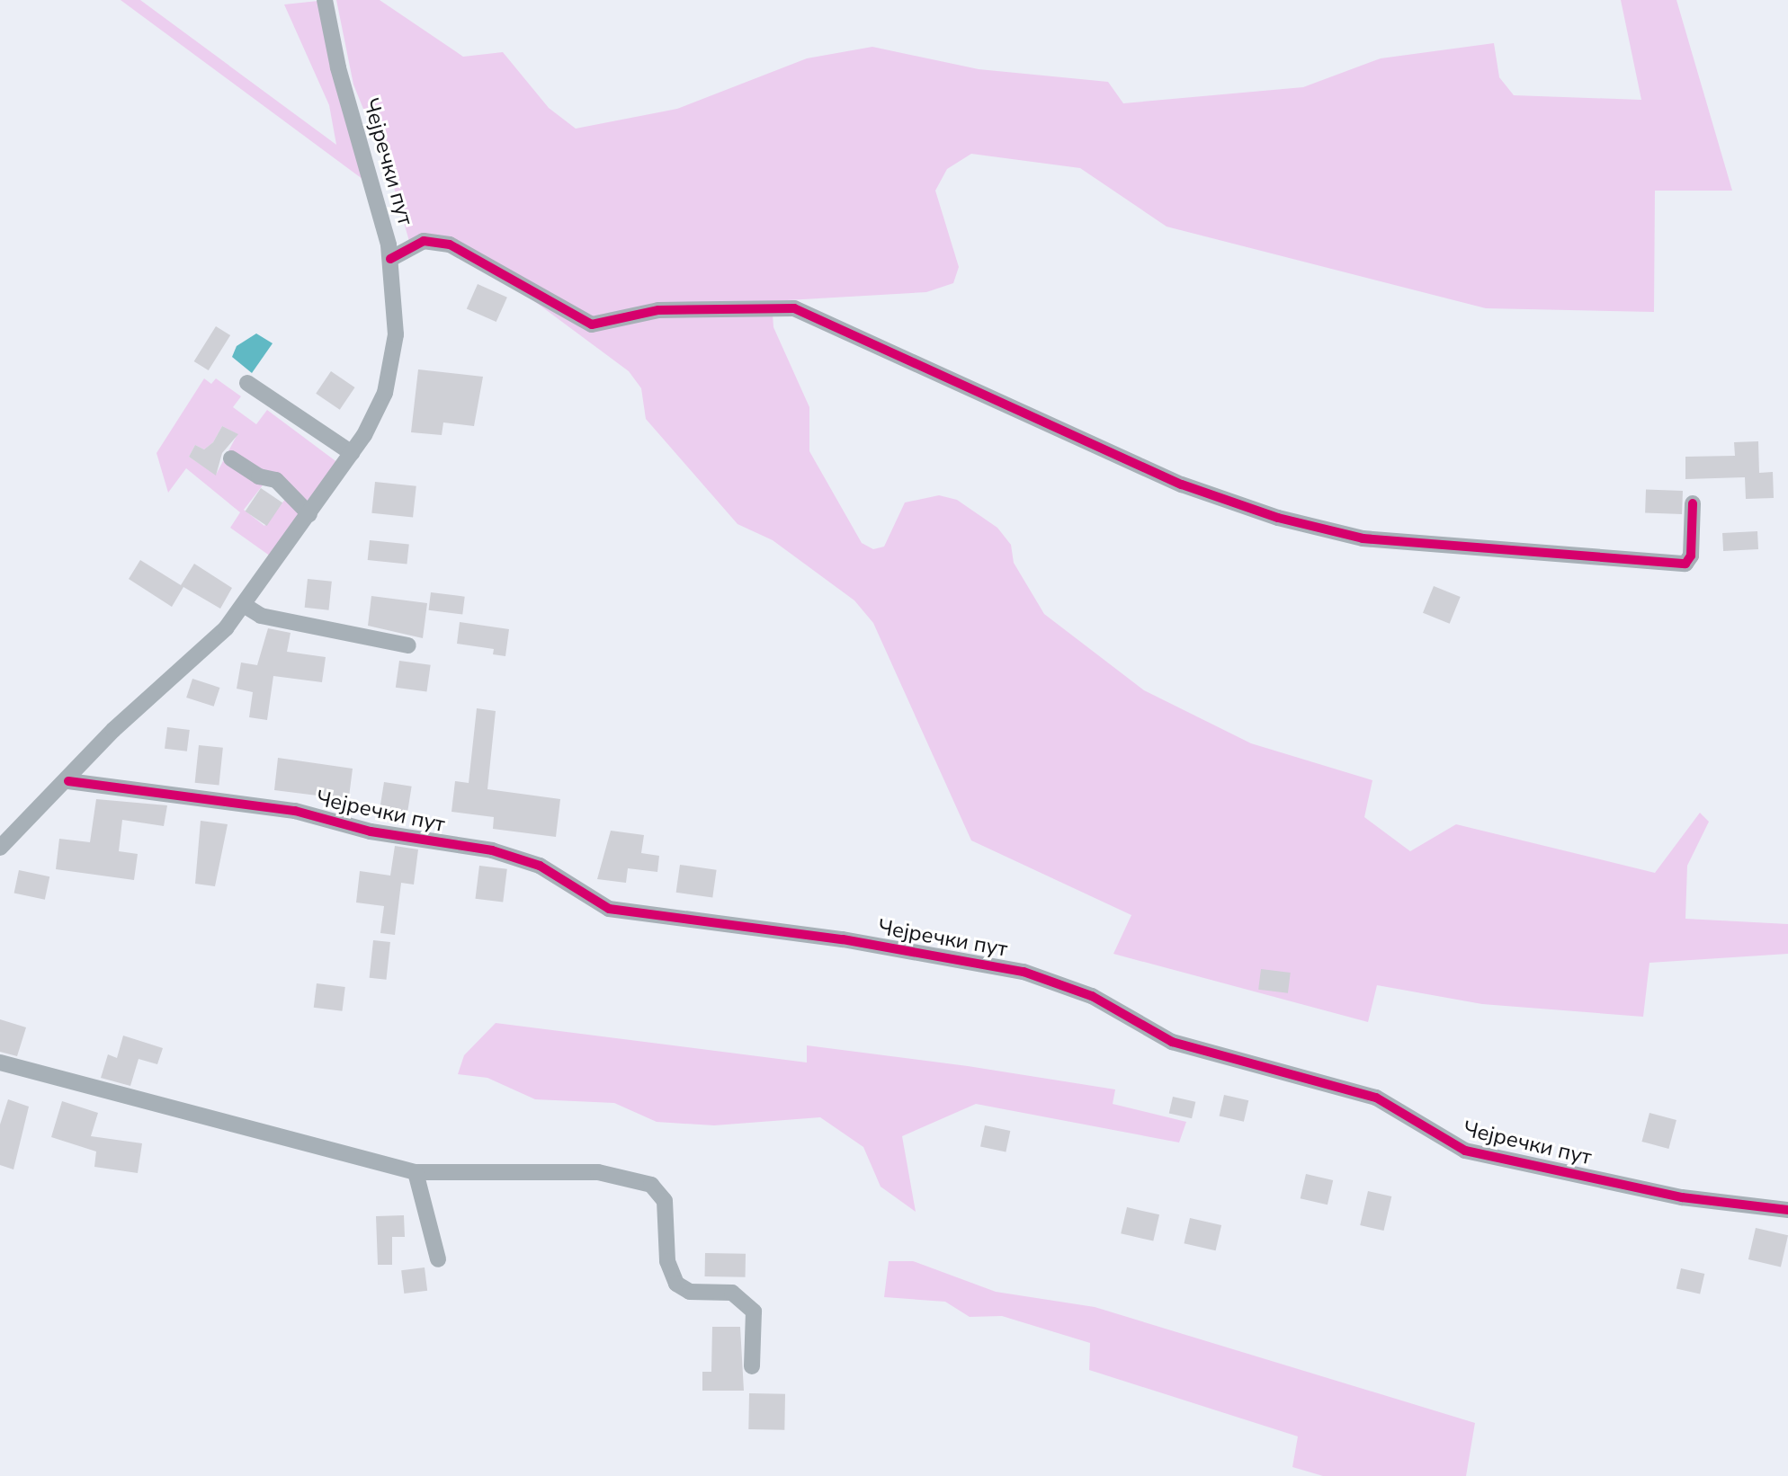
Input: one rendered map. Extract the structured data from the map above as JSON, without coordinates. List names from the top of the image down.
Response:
{
  "streets": {
    "street": ["Чејречки пут"]
  }
}
